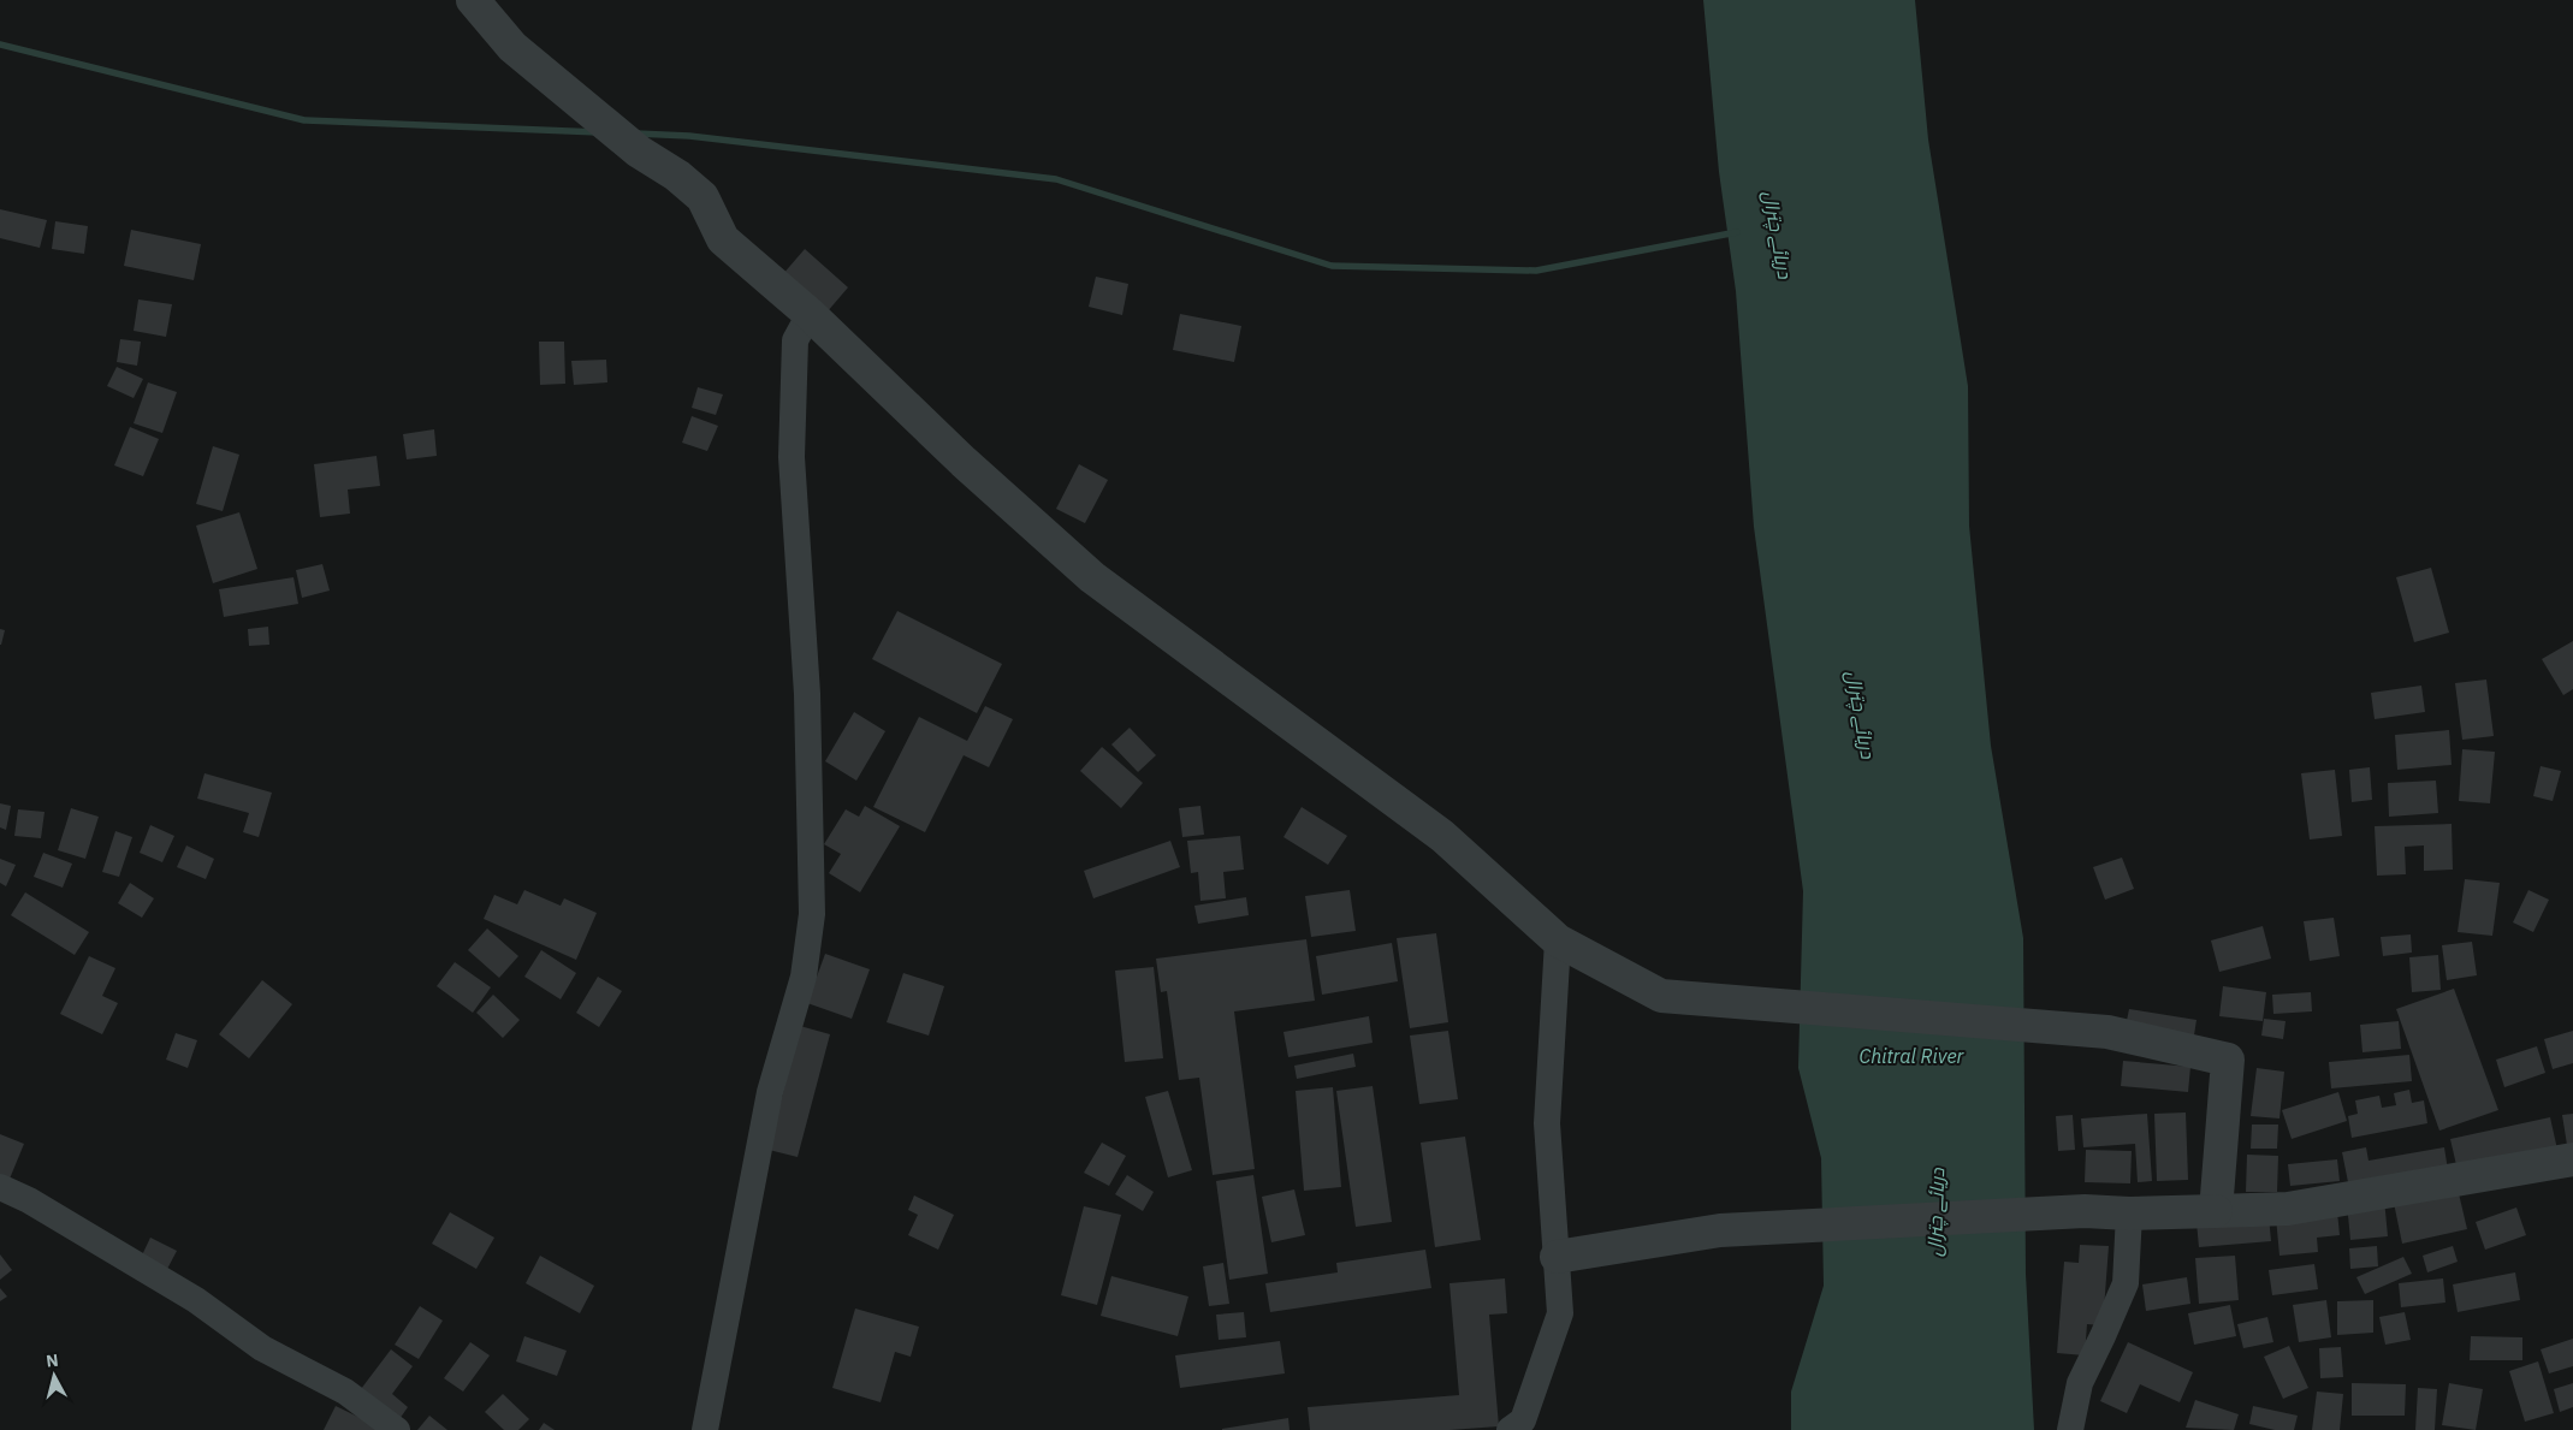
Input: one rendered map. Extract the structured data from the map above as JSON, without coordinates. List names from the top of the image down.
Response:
{
  "water": ["دریائے چترال", "Chitral River"],
  "north": "top"
}
